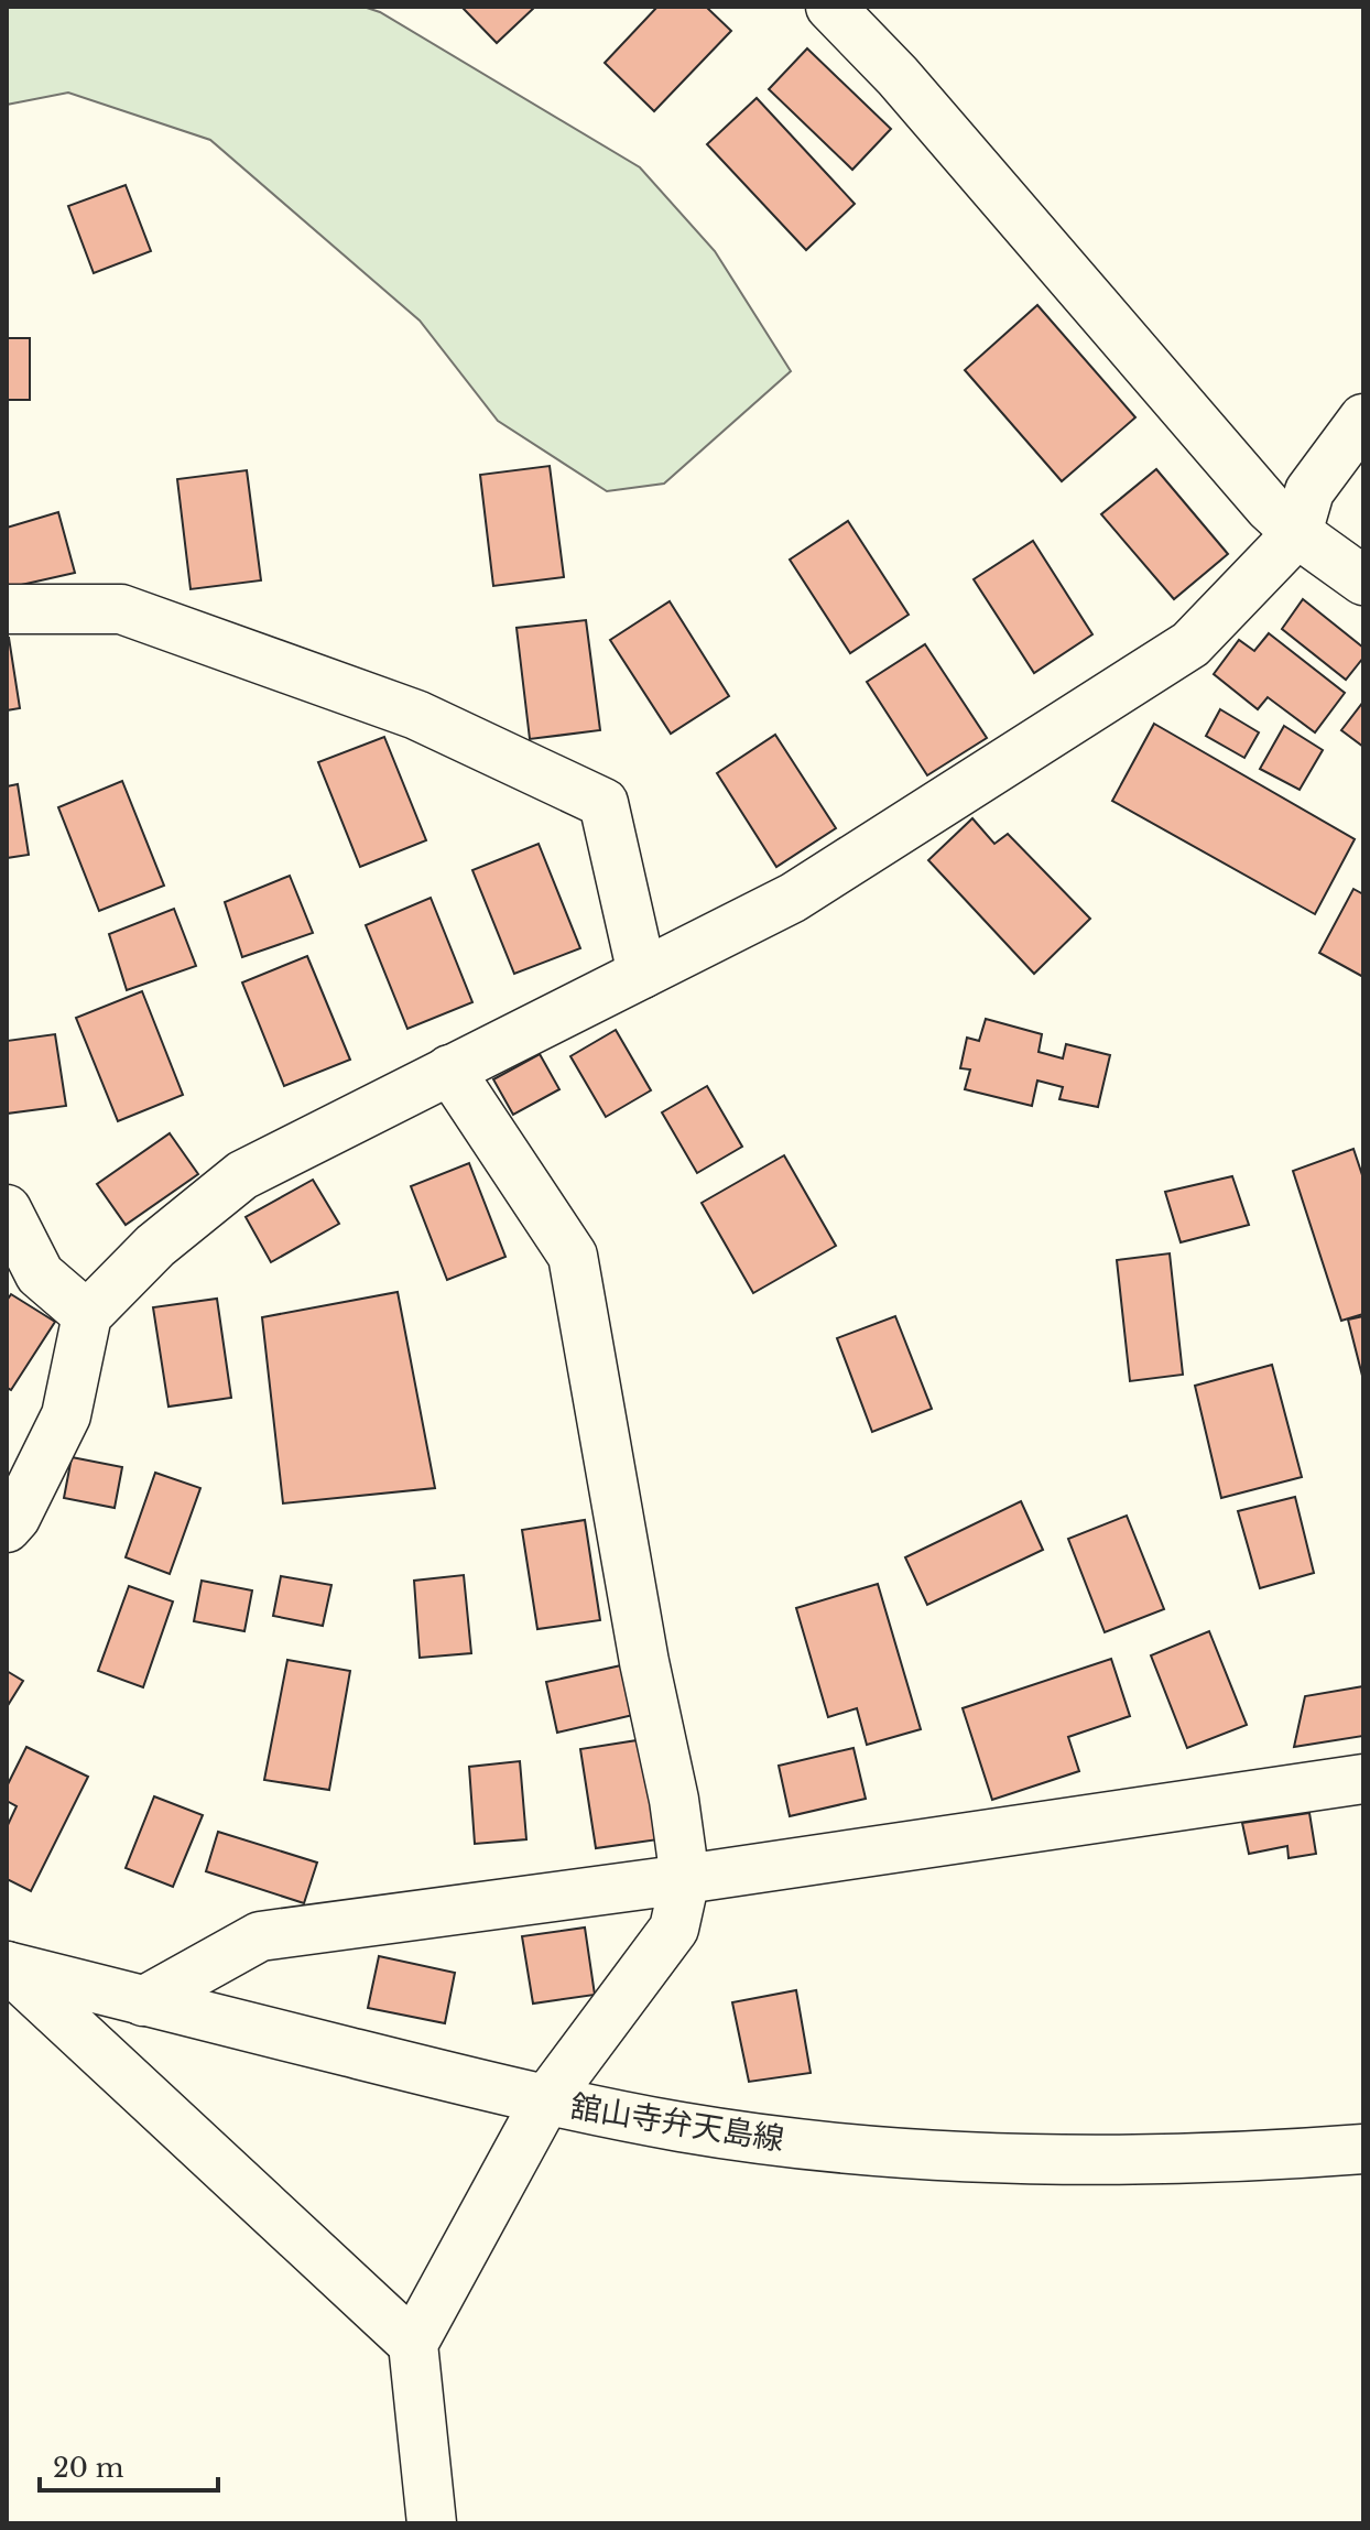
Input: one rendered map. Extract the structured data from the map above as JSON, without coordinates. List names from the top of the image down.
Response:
{
  "streets": {
    "street": ["舘山寺弁天島線"]
  },
  "scale_bar": "20 m"
}
